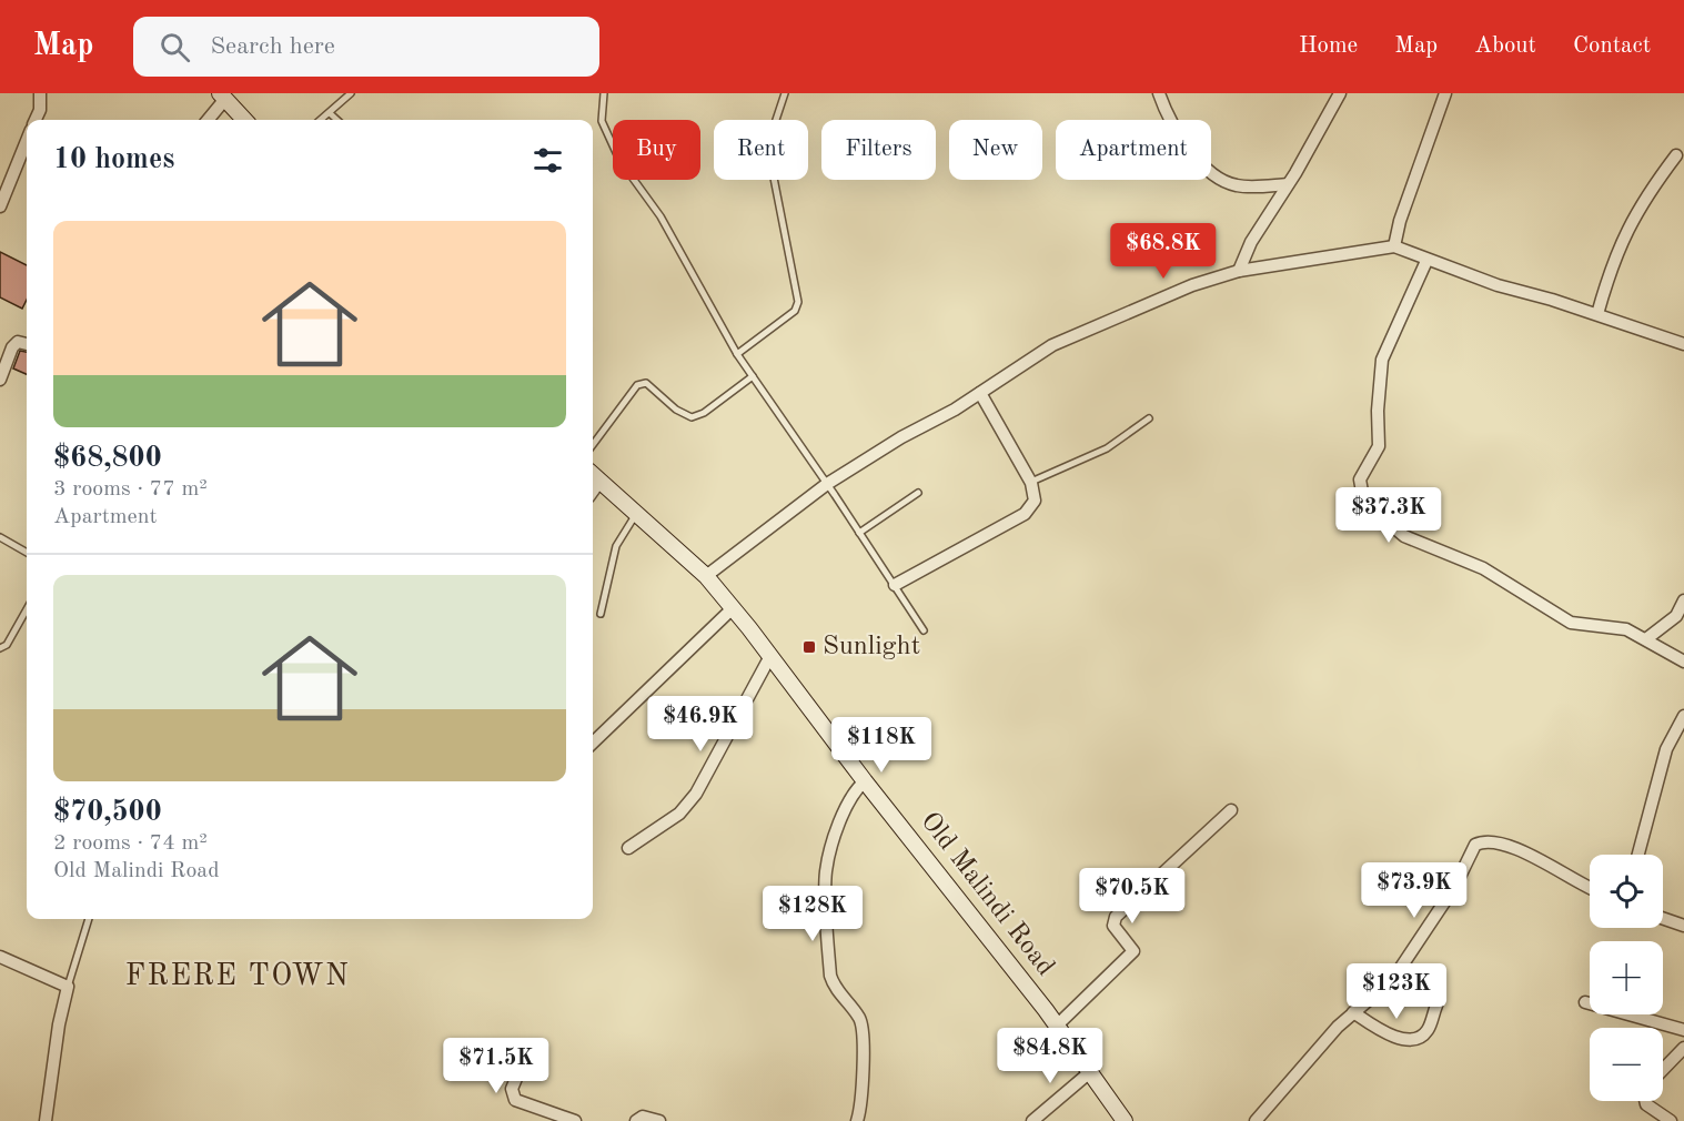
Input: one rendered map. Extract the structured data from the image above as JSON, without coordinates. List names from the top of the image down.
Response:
{
  "streets": {
    "main road": ["Old Malindi Road"]
  },
  "districts": ["FRERE TOWN"],
  "places": {
    "transit": ["Sunlight"]
  },
  "page": {
    "header": "Map",
    "search": "Search here",
    "nav": [
      "Home",
      "Map",
      "About",
      "Contact"
    ],
    "chip": [
      "Buy",
      "Rent",
      "Filters",
      "New",
      "Apartment"
    ],
    "heading": "10 homes",
    "list": [
      {
        "name": "$68,800",
        "note": "3 rooms · 77 m² · Apartment"
      },
      {
        "name": "$70,500",
        "note": "2 rooms · 74 m² · Old Malindi Road"
      }
    ],
    "price": [
      "$68.8K",
      "$37.3K",
      "$46.9K",
      "$118K",
      "$73.9K",
      "$70.5K",
      "$128K",
      "$123K",
      "$84.8K",
      "$71.5K"
    ],
    "map_buttons": ["+", "−"]
  }
}
